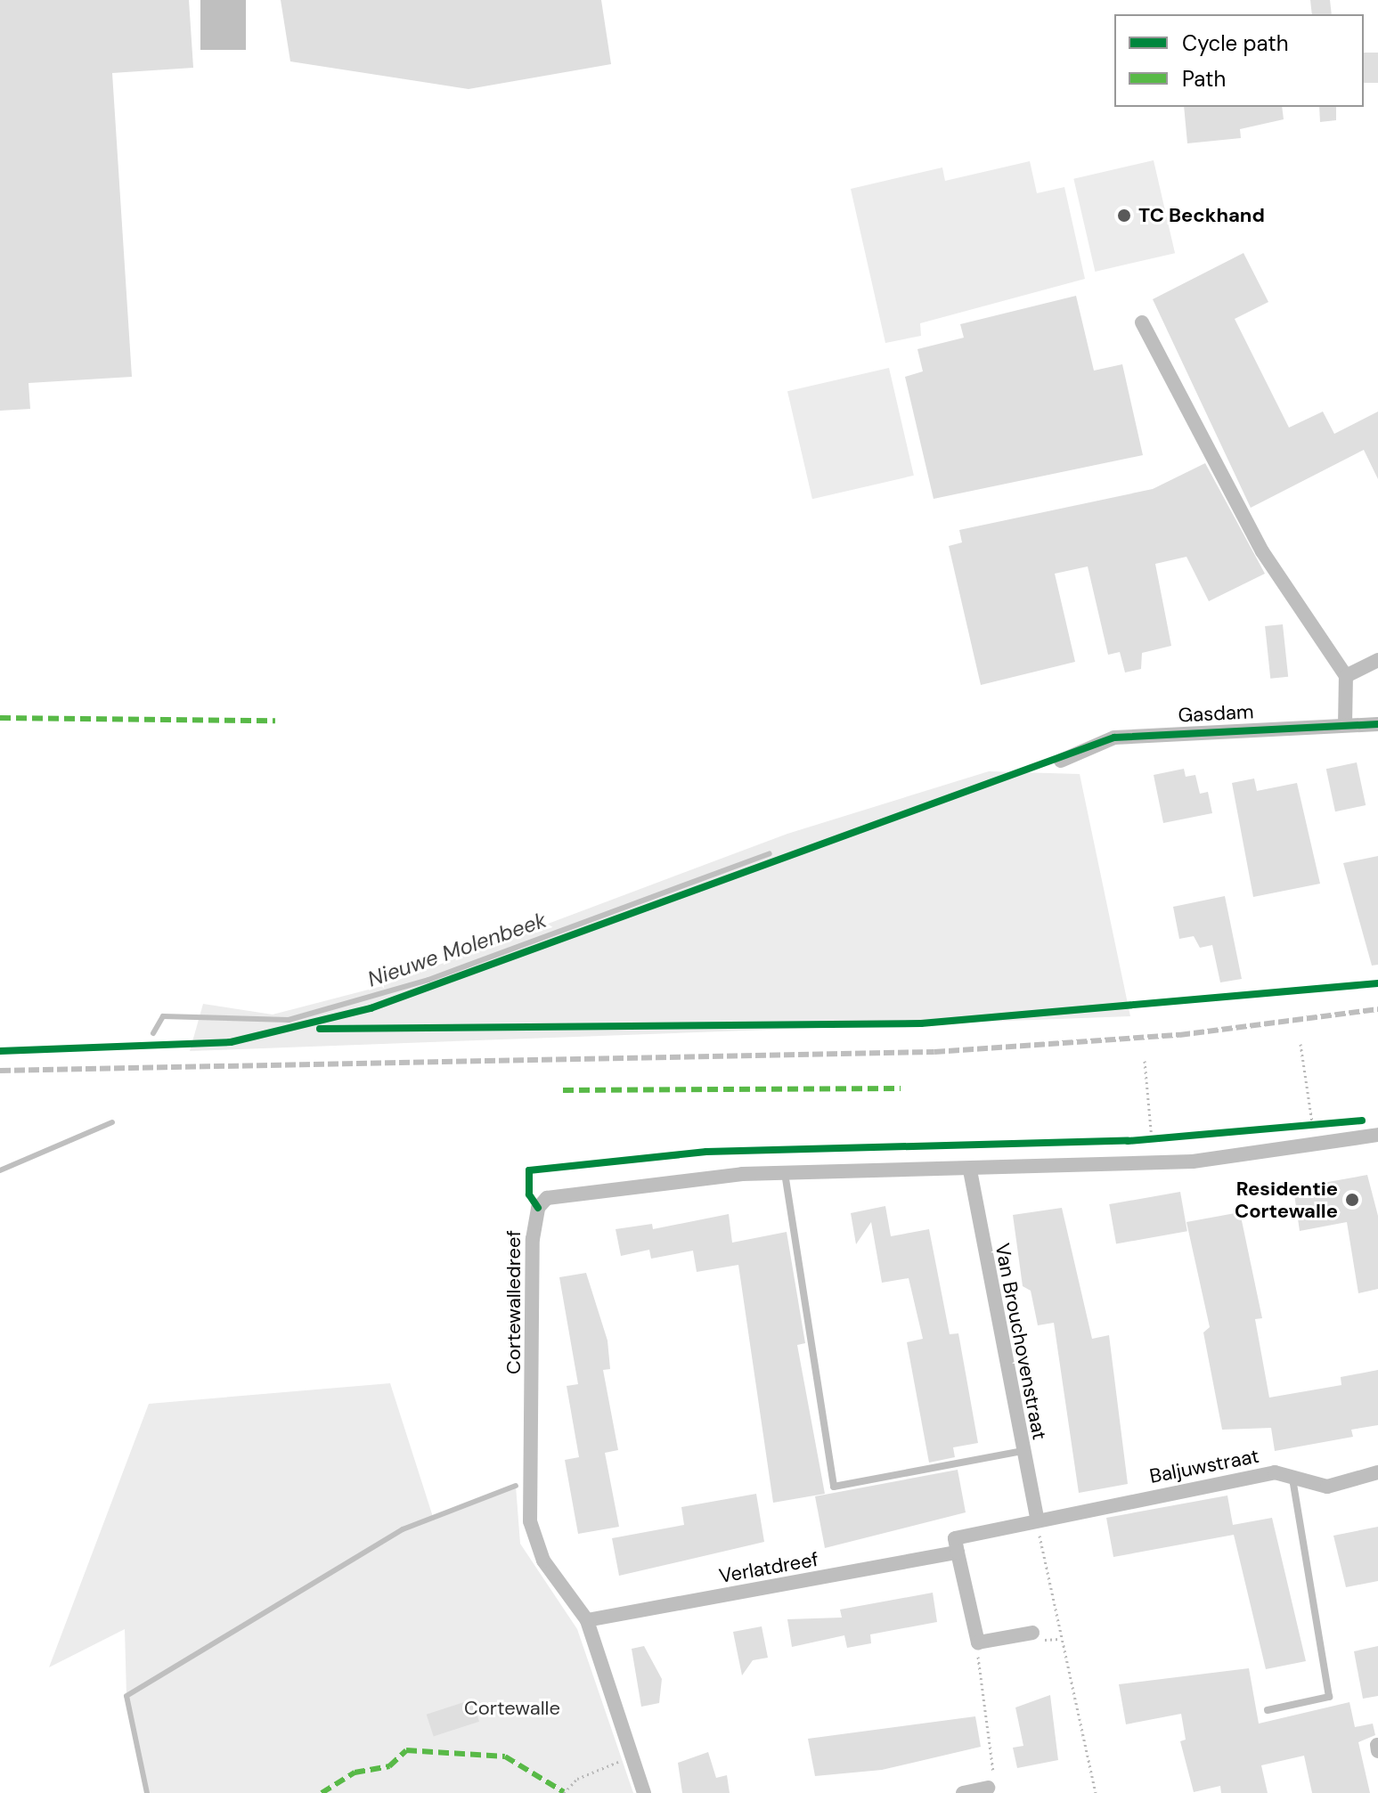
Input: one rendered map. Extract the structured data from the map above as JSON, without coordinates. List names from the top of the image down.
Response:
{
  "streets": {
    "street": [
      "Gasdam",
      "Cortewalledreef",
      "Van Brouchovenstraat",
      "Baljuwstraat",
      "Verlatdreef"
    ]
  },
  "crossings": [
    ["Cortewalledreef", "Van Brouchovenstraat"],
    ["Cortewalledreef", "Verlatdreef"],
    ["Van Brouchovenstraat", "Baljuwstraat"]
  ],
  "water": ["Nieuwe Molenbeek"],
  "parks": ["Cortewalle"],
  "places": ["TC Beckhand", "Residentie Cortewalle"],
  "legend": ["Cycle path", "Path"]
}
